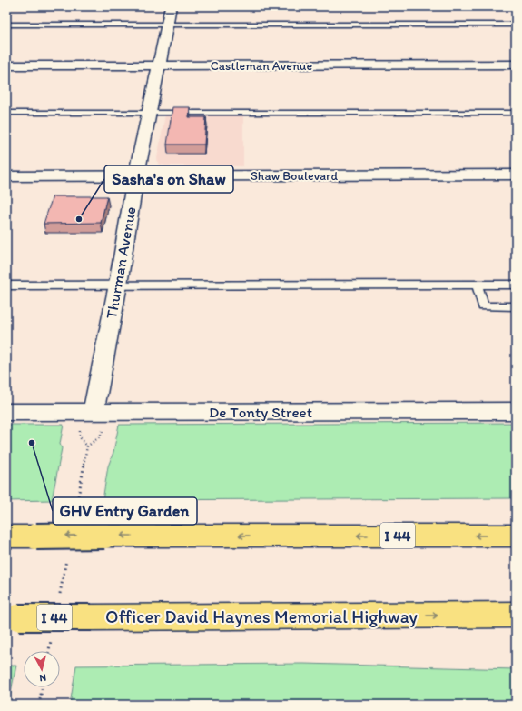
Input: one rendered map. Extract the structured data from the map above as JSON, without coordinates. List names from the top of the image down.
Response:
{
  "streets": {
    "highway": ["I 44", "Officer David Haynes Memorial Highway"],
    "street": [
      "Castleman Avenue",
      "Shaw Boulevard",
      "Thurman Avenue",
      "De Tonty Street"
    ]
  },
  "crossings": [
    ["Castleman Avenue", "Thurman Avenue"],
    ["Shaw Boulevard", "Thurman Avenue"],
    ["Thurman Avenue", "De Tonty Street"]
  ],
  "places": ["Sasha's on Shaw", "GHV Entry Garden"],
  "north": "bottom"
}
